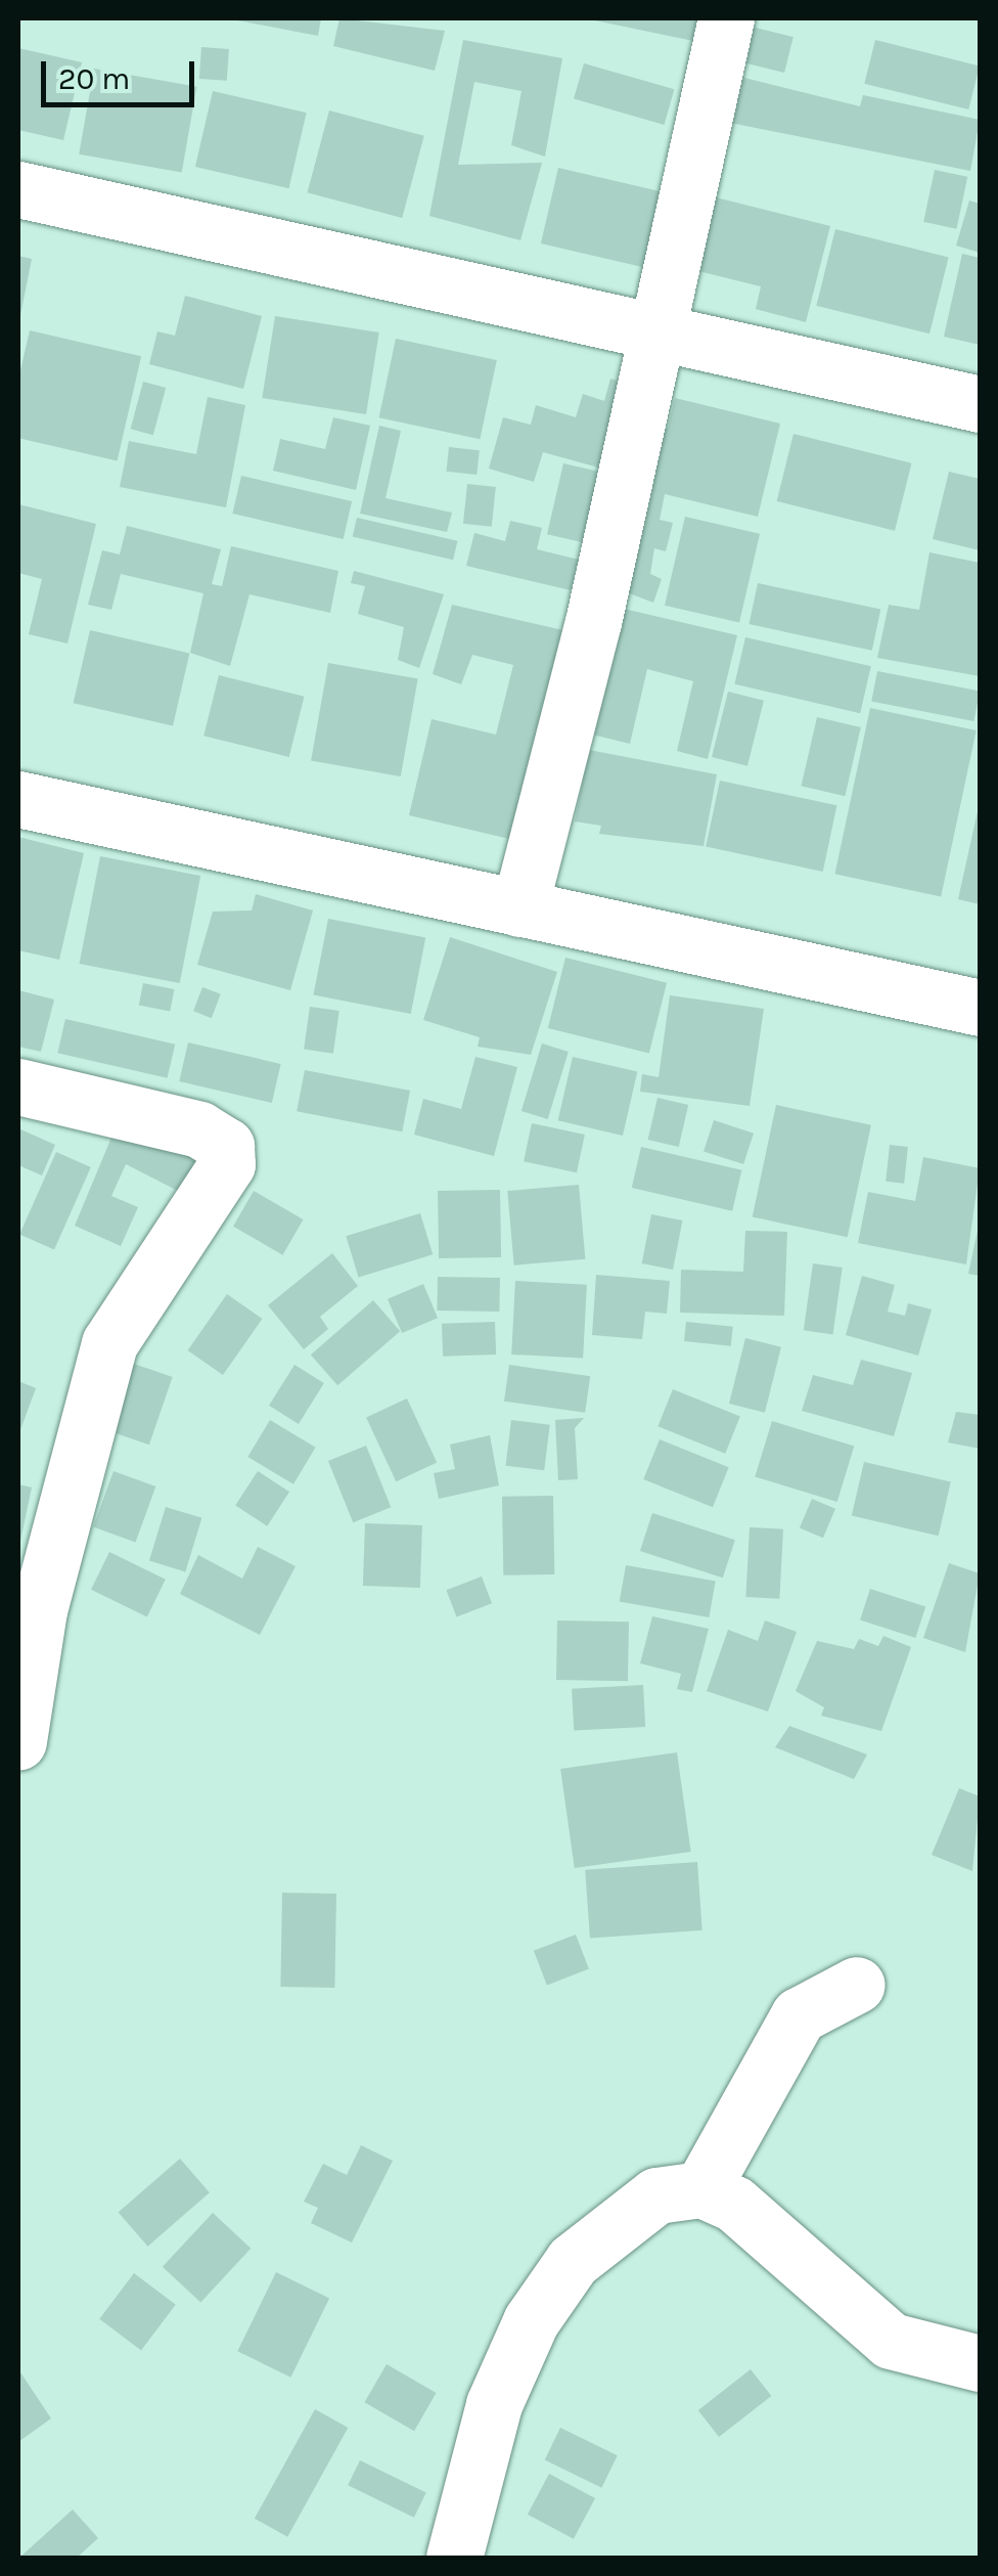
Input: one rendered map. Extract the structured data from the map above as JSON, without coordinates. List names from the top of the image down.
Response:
{
  "scale_bar": "20 m"
}
